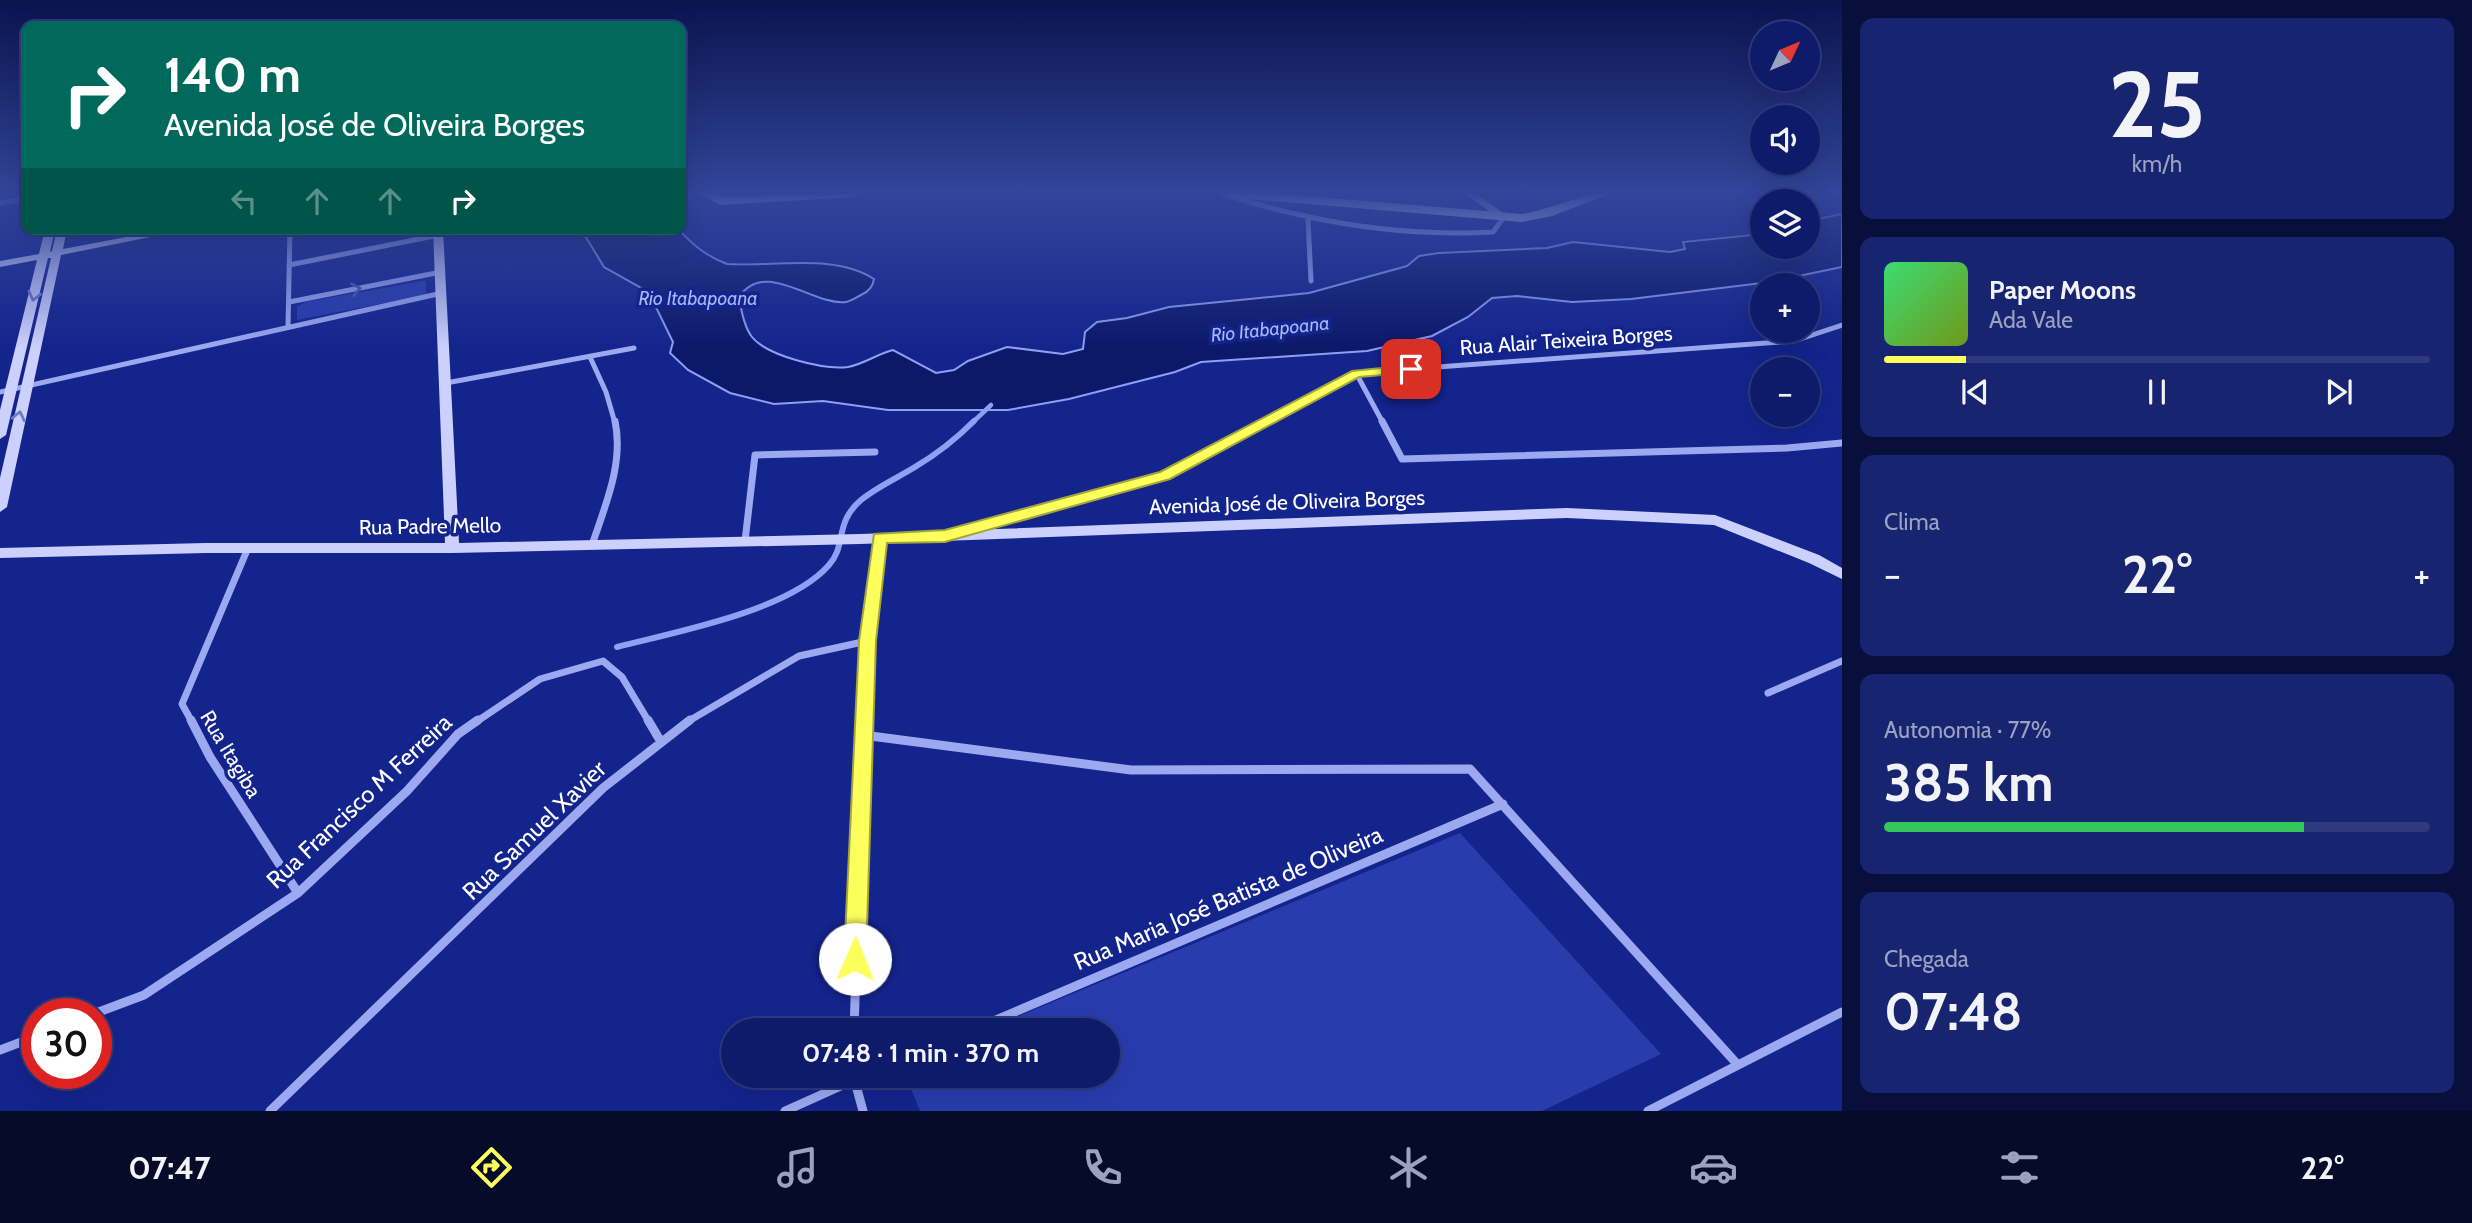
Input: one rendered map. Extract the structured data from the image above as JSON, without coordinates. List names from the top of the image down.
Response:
{
  "streets": {
    "main road": ["Avenida José de Oliveira Borges", "Rua Padre Mello"],
    "street": [
      "Rua Alair Teixeira Borges",
      "Rua Itagiba",
      "Rua Francisco M Ferreira",
      "Rua Samuel Xavier",
      "Rua Maria José Batista de Oliveira"
    ]
  },
  "crossings": [
    ["Rua Alair Teixeira Borges", "Avenida José de Oliveira Borges"],
    ["Avenida José de Oliveira Borges", "Rua Padre Mello"],
    ["Rua Padre Mello", "Rua Itagiba"],
    ["Rua Itagiba", "Rua Francisco M Ferreira"],
    ["Rua Francisco M Ferreira", "Rua Samuel Xavier"]
  ],
  "water": ["Rio Itabapoana"],
  "north": "top right",
  "page": {
    "tile": [
      ["25", "km/h"],
      "Clima",
      ["Autonomia · 77%", "385 km"],
      ["Chegada", "07:48"]
    ],
    "map_buttons": ["+", "−"],
    "turn": ["140 m", "Avenida José de Oliveira Borges"],
    "song": ["Paper Moons", "Ada Vale"],
    "heat": ["−", "22°", "+"],
    "limit": "30",
    "trip": "07:48 · 1 min · 370 m",
    "tabs": ["07:47", "22°"]
  }
}
